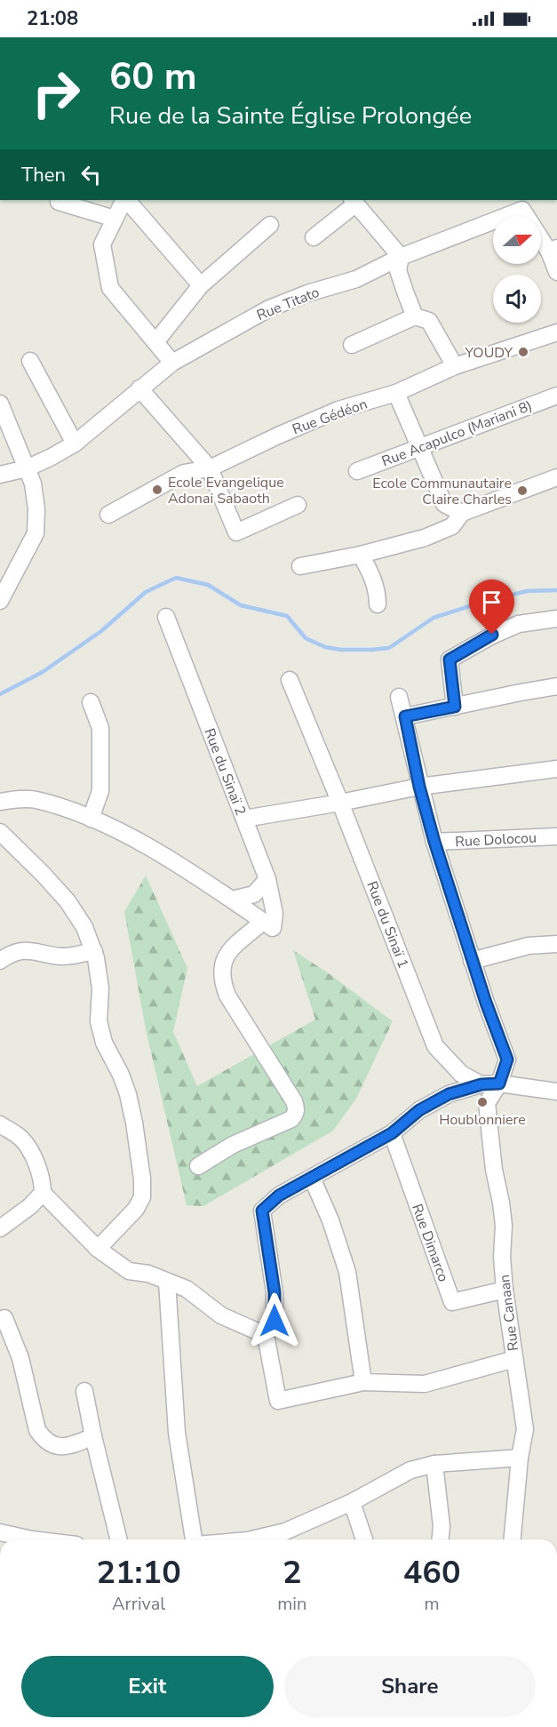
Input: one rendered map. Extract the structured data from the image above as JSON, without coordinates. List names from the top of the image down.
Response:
{
  "streets": {
    "street": [
      "Rue Titato",
      "Rue Gédéon",
      "Rue Acapulco (Mariani 8)",
      "Rue du Sinaï 2",
      "Rue Dolocou",
      "Rue du Sinaï 1",
      "Rue Dimarco",
      "Rue Canaan"
    ]
  },
  "crossings": [
    ["Rue Dolocou", "Rue Canaan"],
    ["Rue Dimarco", "Rue Canaan"]
  ],
  "places": [
    "YOUDY",
    "Ecole Evangelique Adonai Sabaoth",
    "Ecole Communautaire Claire Charles",
    "Houblonniere"
  ],
  "north": "right",
  "page": {
    "status": "21:08",
    "turn": ["60 m", "Rue de la Sainte Église Prolongée"],
    "then": "Then",
    "eta": [
      "21:10",
      "Arrival",
      "2",
      "min",
      "460",
      "m"
    ],
    "buttons": ["Exit", "Share"]
  }
}
